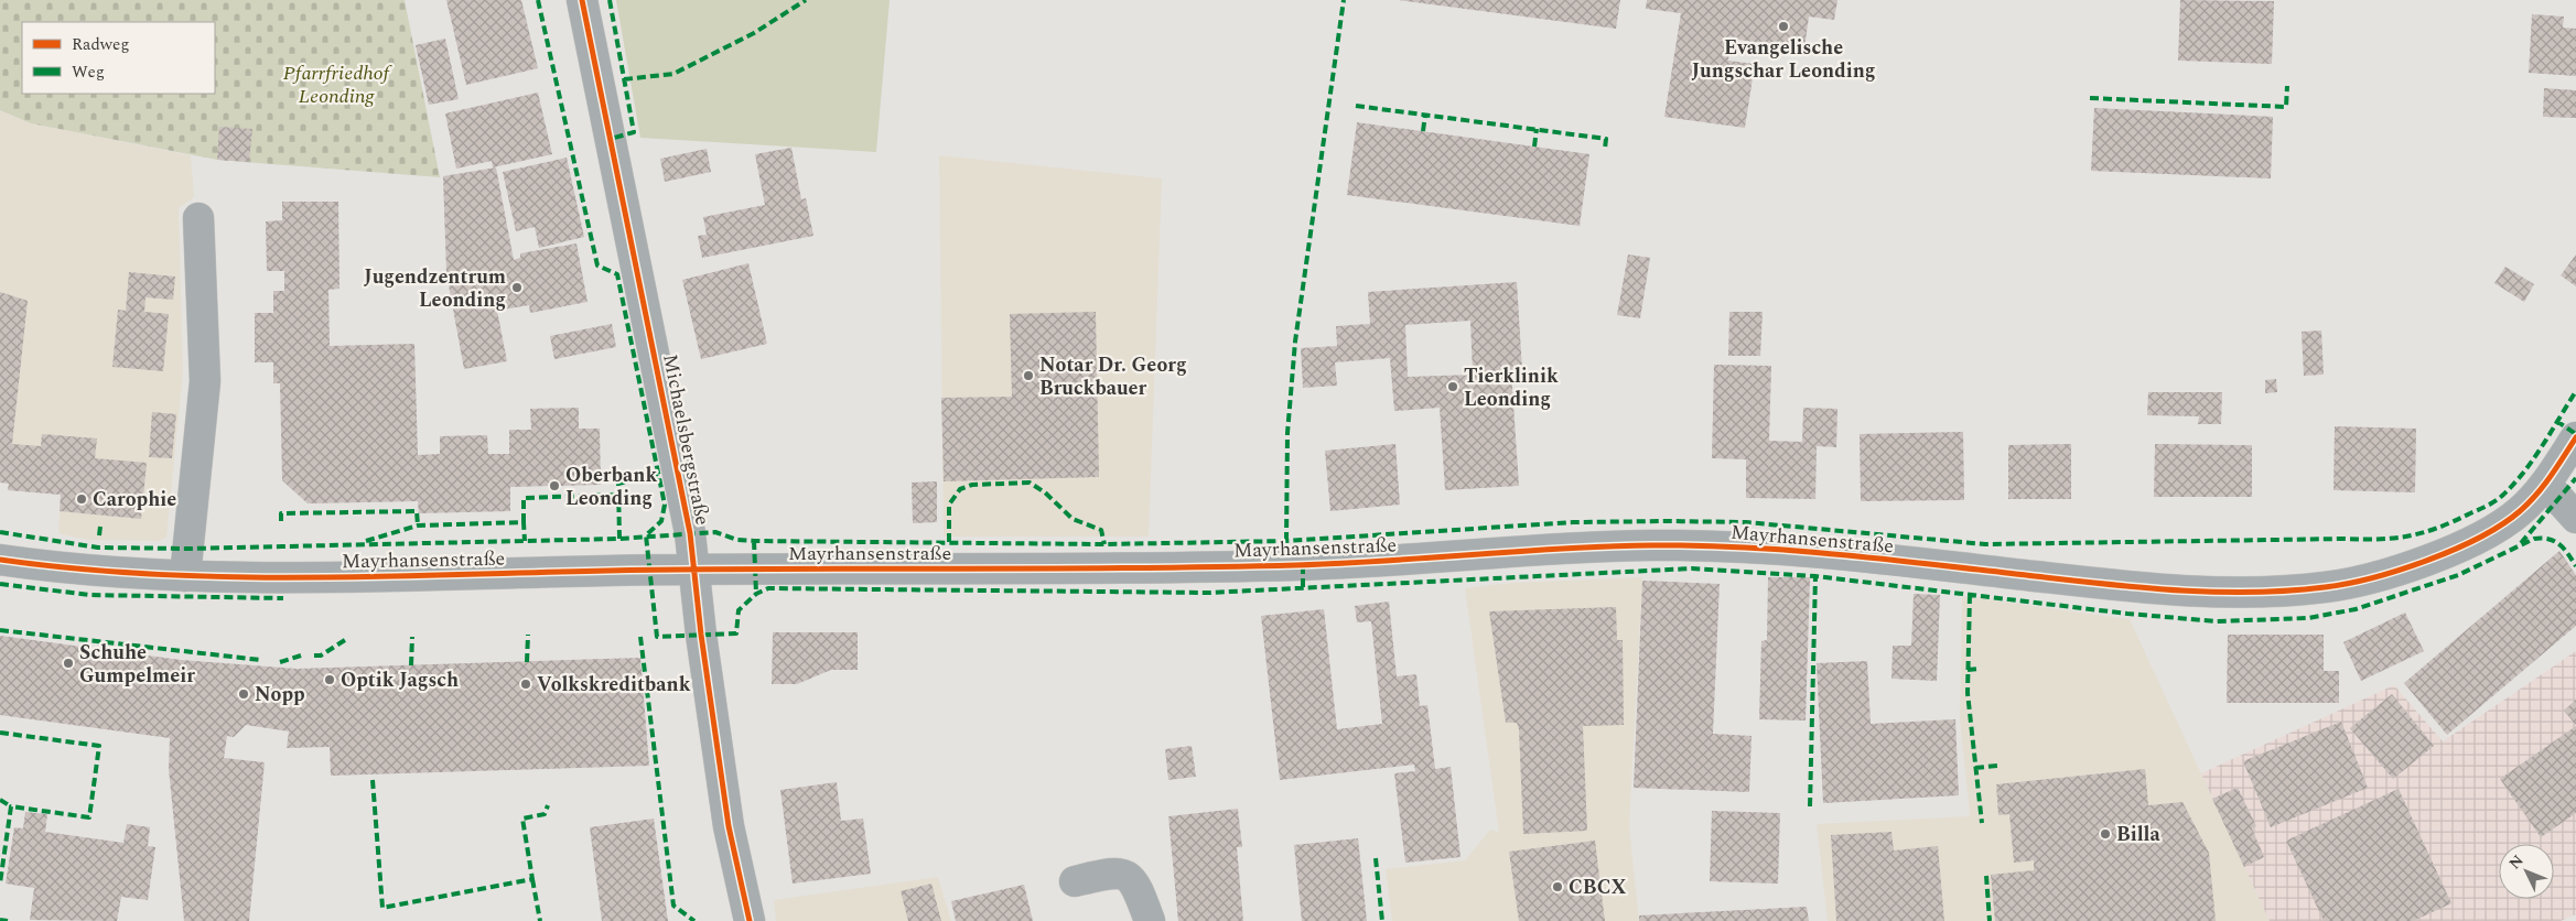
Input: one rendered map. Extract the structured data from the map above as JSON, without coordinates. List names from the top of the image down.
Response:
{
  "streets": {
    "street": ["Michaelsbergstraße", "Mayrhansenstraße"]
  },
  "crossings": [
    ["Michaelsbergstraße", "Mayrhansenstraße"]
  ],
  "parks": ["Pfarrfriedhof Leonding"],
  "places": [
    "Evangelische Jungschar Leonding",
    "Jugendzentrum Leonding",
    "Notar Dr. Georg Bruckbauer",
    "Tierklinik Leonding",
    "Oberbank Leonding",
    "Carophie",
    "Schuhe Gumpelmeir",
    "Optik Jagsch",
    "Volkskreditbank",
    "Nopp",
    "Billa",
    "CBCX"
  ],
  "legend": ["Radweg", "Weg"],
  "north": "top left"
}
